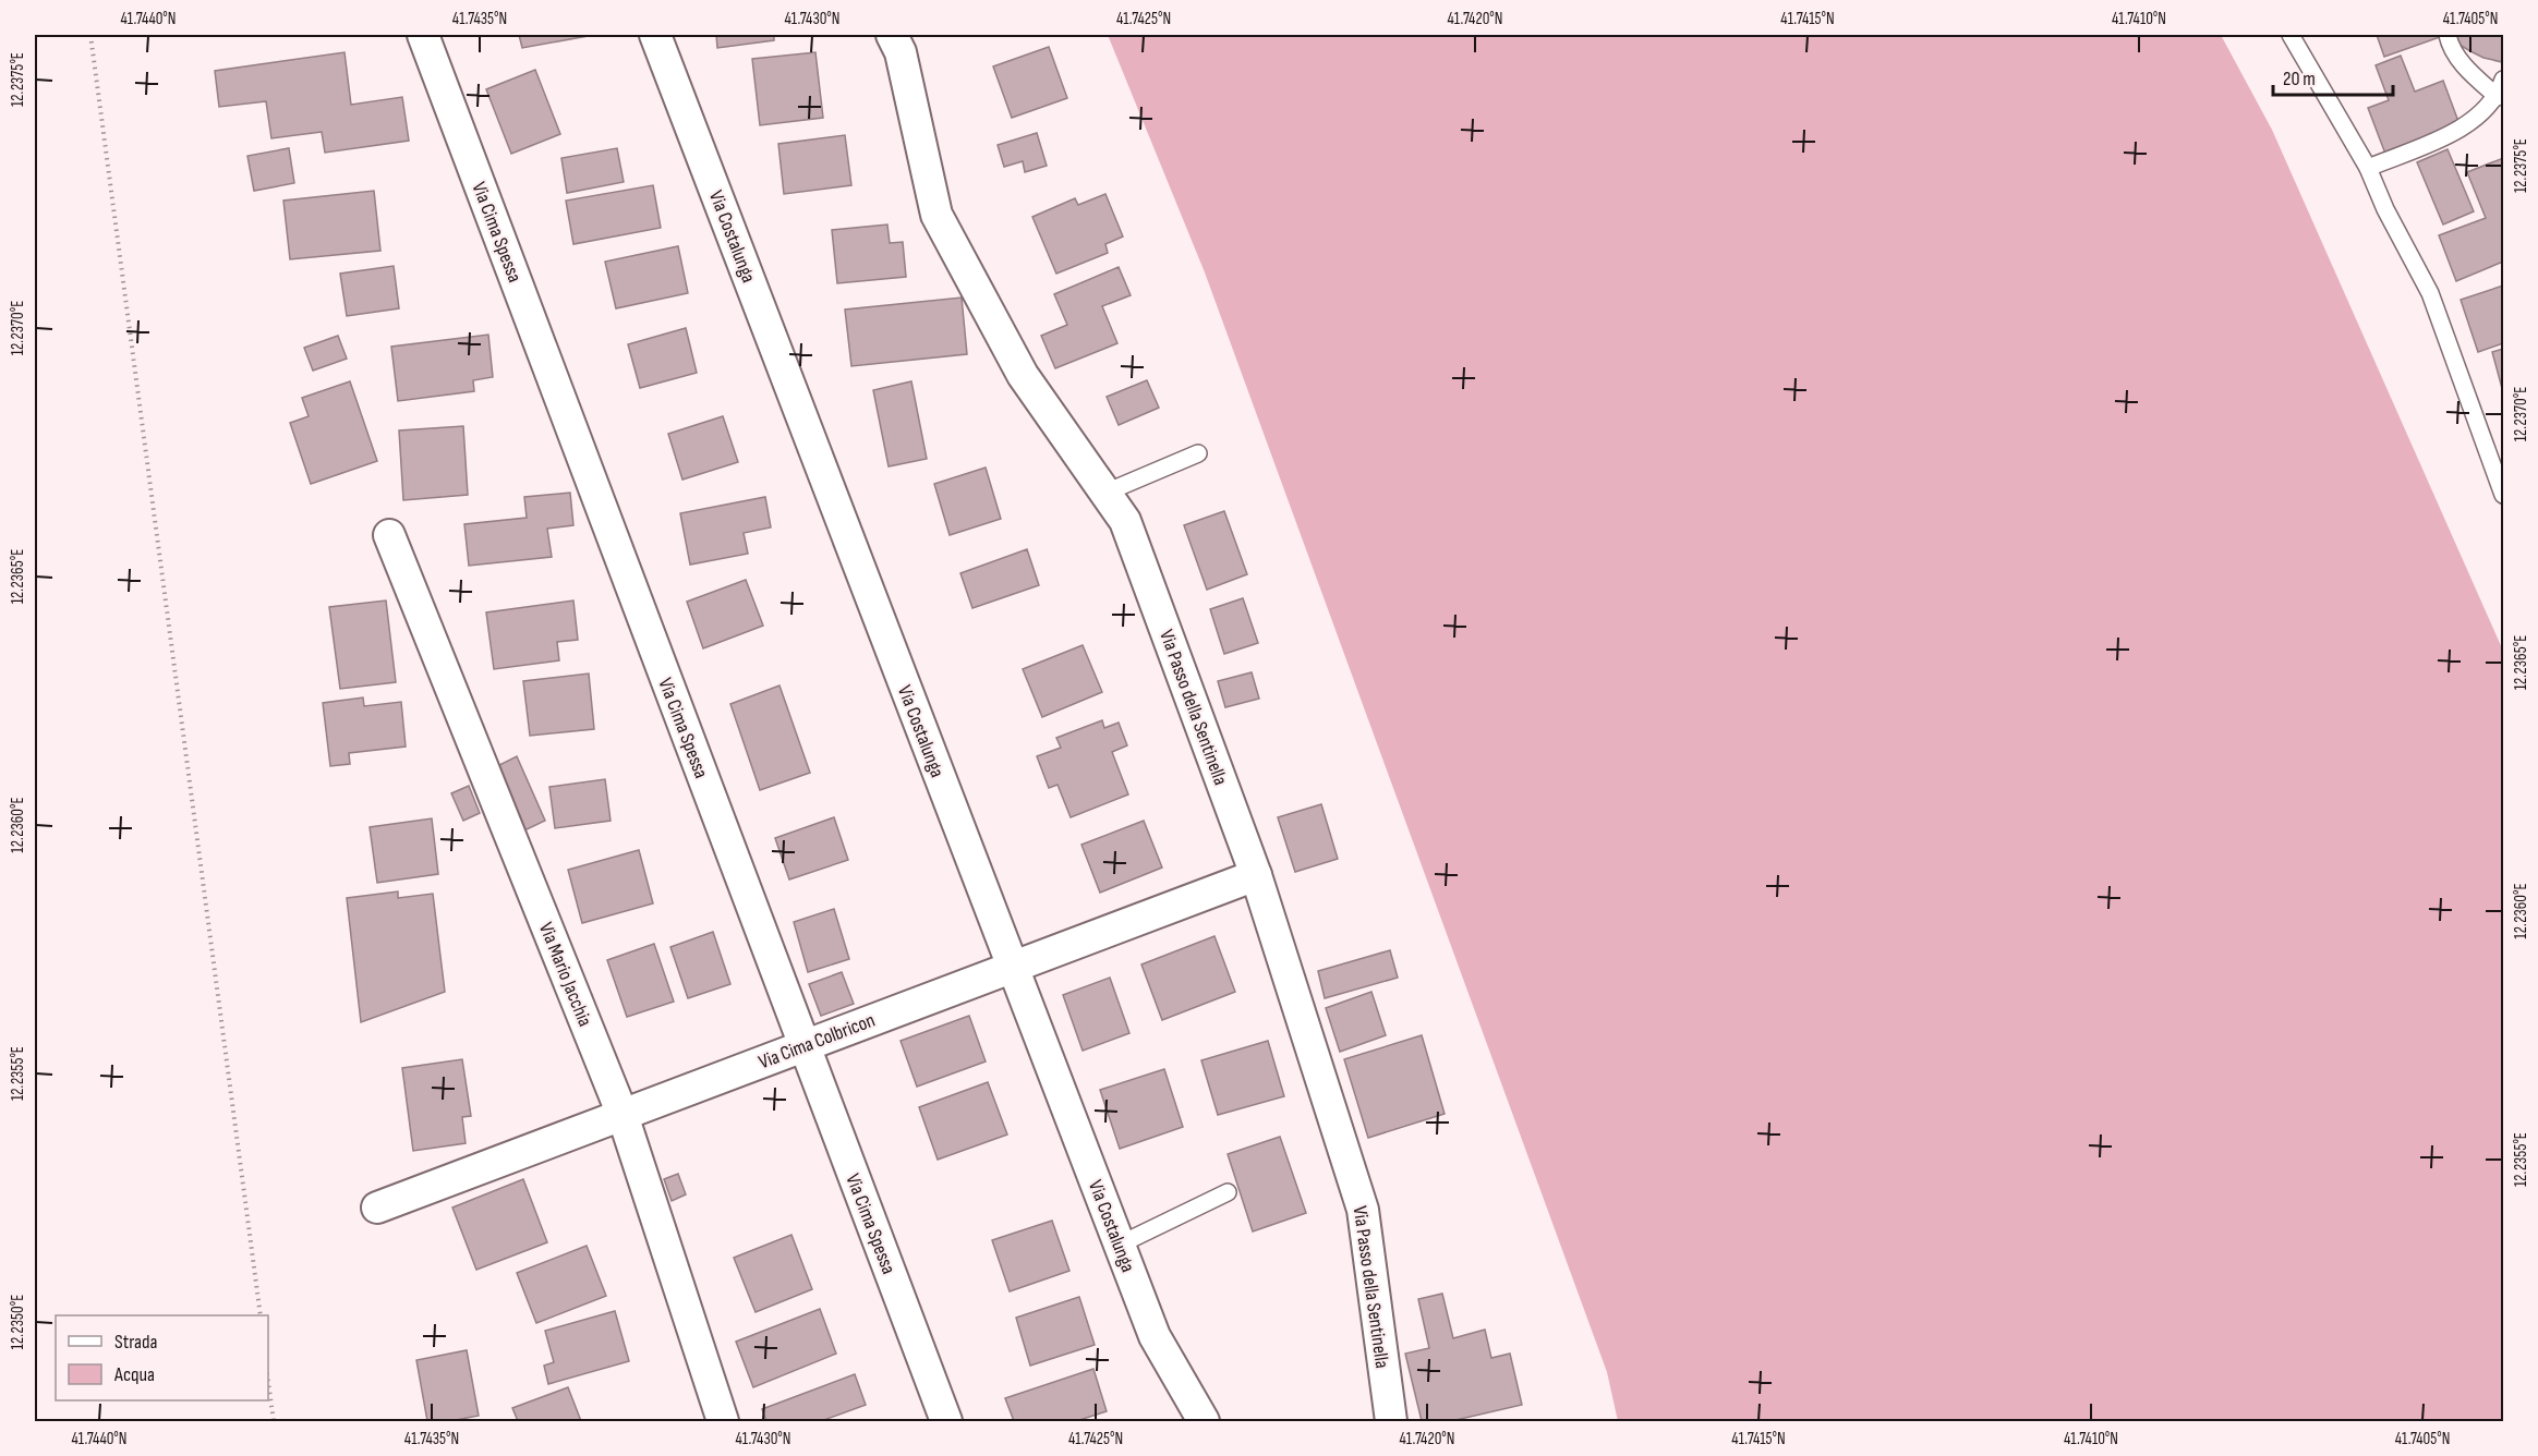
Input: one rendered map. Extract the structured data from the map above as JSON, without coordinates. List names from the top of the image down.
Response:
{
  "streets": {
    "street": [
      "Via Cima Spessa",
      "Via Costalunga",
      "Via Passo della Sentinella",
      "Via Mario Jacchia",
      "Via Cima Colbricon"
    ]
  },
  "crossings": [
    ["Via Cima Spessa", "Via Cima Colbricon"],
    ["Via Costalunga", "Via Cima Colbricon"],
    ["Via Passo della Sentinella", "Via Cima Colbricon"],
    ["Via Mario Jacchia", "Via Cima Colbricon"]
  ],
  "legend": ["Strada", "Acqua"],
  "scale_bar": "20 m",
  "coordinates": [
    "41.7440°N",
    "41.7435°N",
    "41.7430°N",
    "41.7425°N",
    "41.7420°N",
    "41.7415°N",
    "41.7410°N",
    "41.7405°N",
    "12.2375°E",
    "12.2370°E",
    "12.2365°E",
    "12.2360°E",
    "12.2355°E",
    "12.2350°E"
  ]
}
